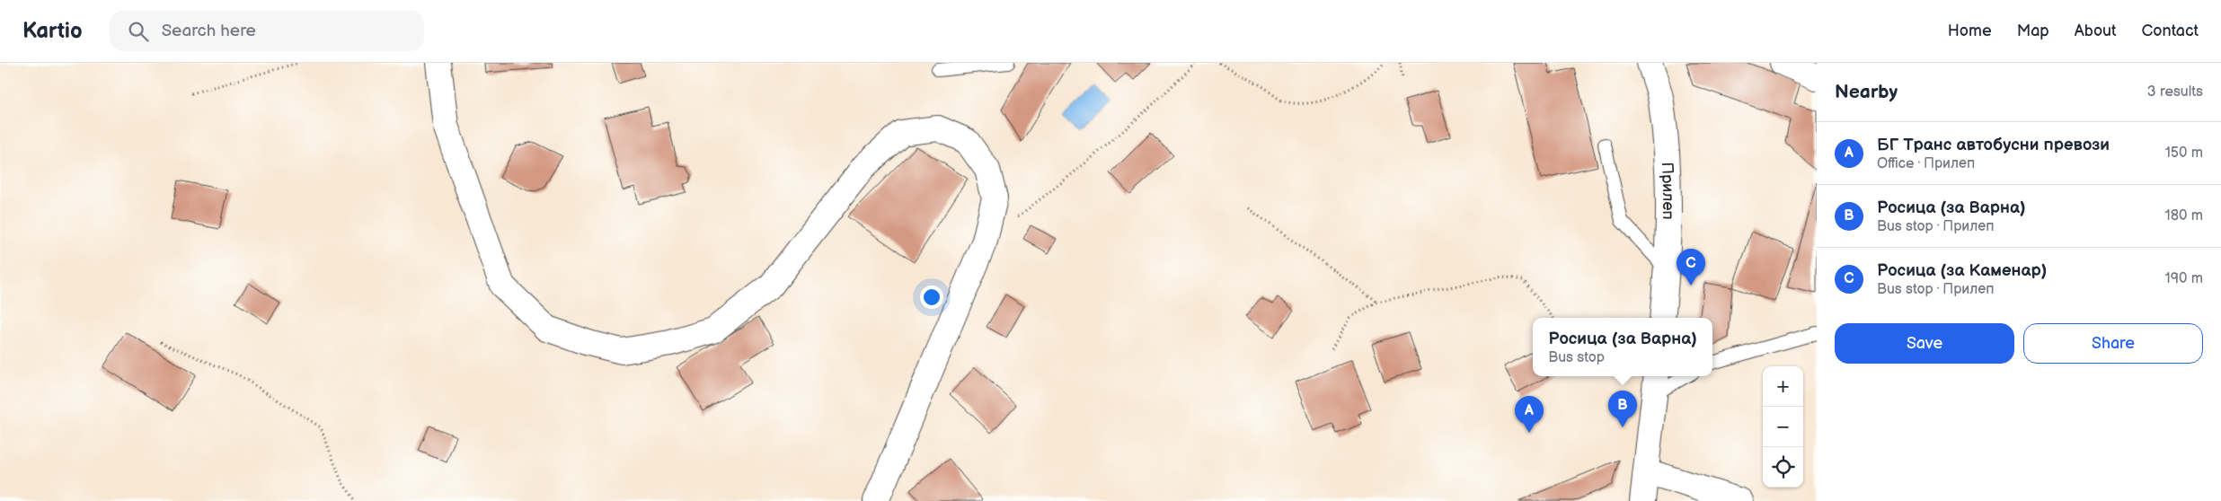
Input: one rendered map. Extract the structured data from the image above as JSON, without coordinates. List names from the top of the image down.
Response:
{
  "streets": {
    "street": ["Прилеп"]
  },
  "page": {
    "header": "Kartio",
    "search": "Search here",
    "nav": [
      "Home",
      "Map",
      "About",
      "Contact"
    ],
    "heading": ["Nearby", "3 results"],
    "list": [
      {
        "mark": "A",
        "name": "БГ Транс автобусни превози",
        "note": "Office · Прилеп",
        "value": "150 m"
      },
      {
        "mark": "B",
        "name": "Росица (за Варна)",
        "note": "Bus stop · Прилеп",
        "value": "180 m"
      },
      {
        "mark": "C",
        "name": "Росица (за Каменар)",
        "note": "Bus stop · Прилеп",
        "value": "190 m"
      }
    ],
    "pins": ["C", "B", "A"],
    "buttons": ["Save", "Share"],
    "popup": ["Росица (за Варна)", "Bus stop"],
    "map_buttons": ["+", "−"]
  }
}
